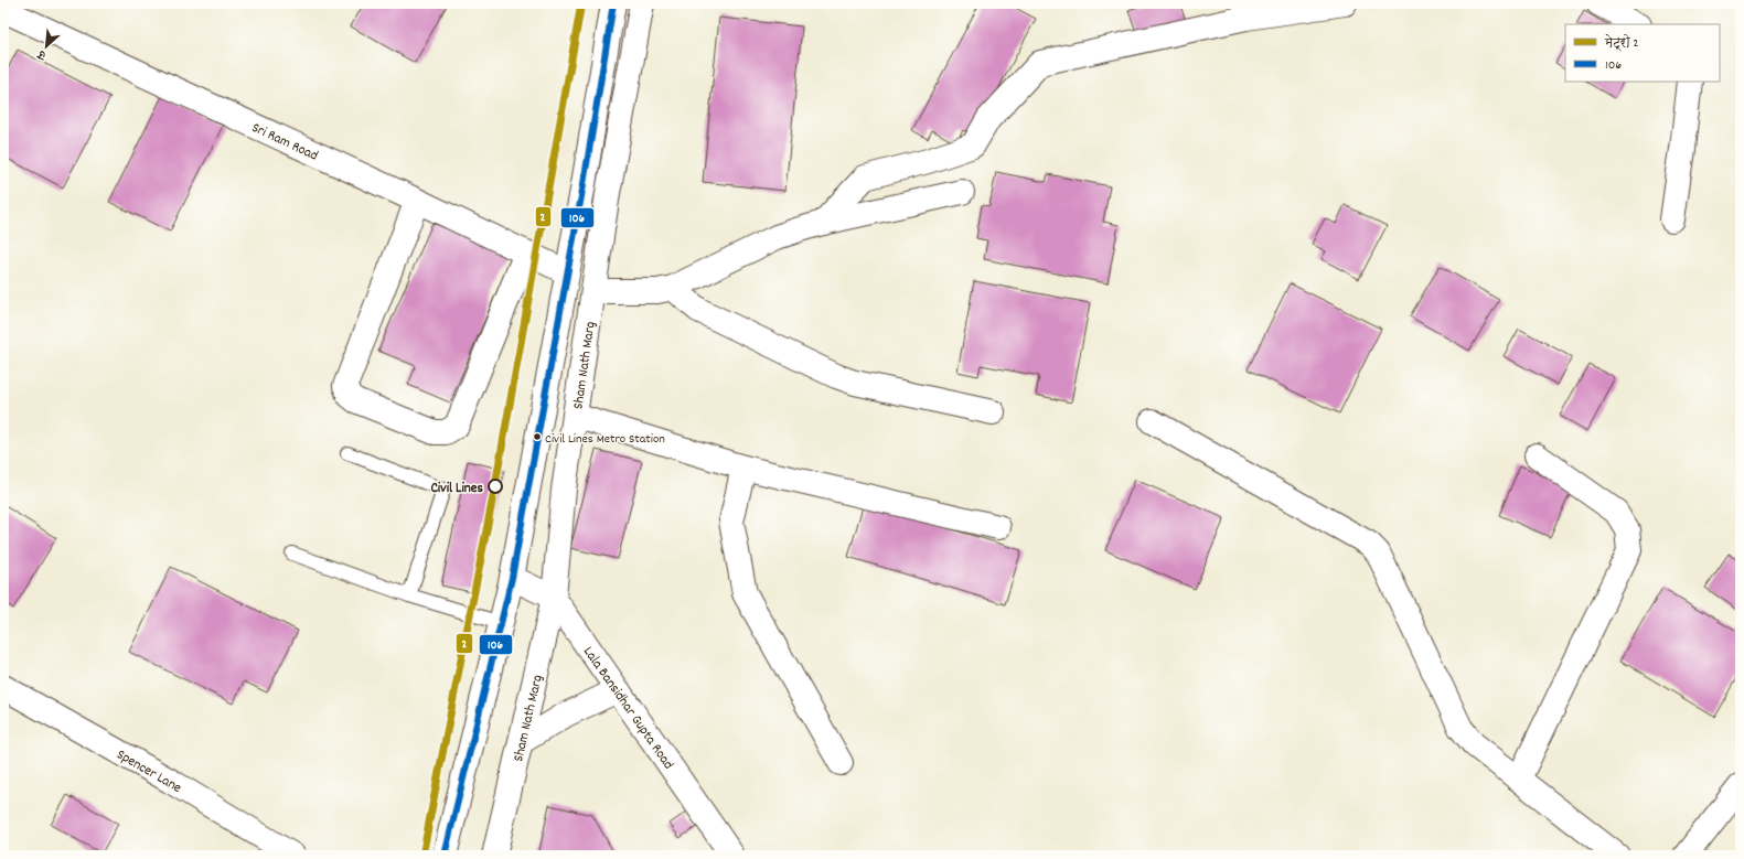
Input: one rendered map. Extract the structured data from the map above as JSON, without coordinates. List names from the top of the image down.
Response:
{
  "streets": {
    "street": [
      "Sri Ram Road",
      "Sham Nath Marg",
      "Lala Bansidhar Gupta Road",
      "Spencer Lane"
    ]
  },
  "crossings": [
    ["Sri Ram Road", "Sham Nath Marg"],
    ["Sham Nath Marg", "Lala Bansidhar Gupta Road"]
  ],
  "places": ["Civil Lines Metro Station", "Civil Lines"],
  "lines": ["metro line 2", "transit line 106"],
  "legend": ["मेट्रो 2", "106"],
  "north": "bottom left"
}
